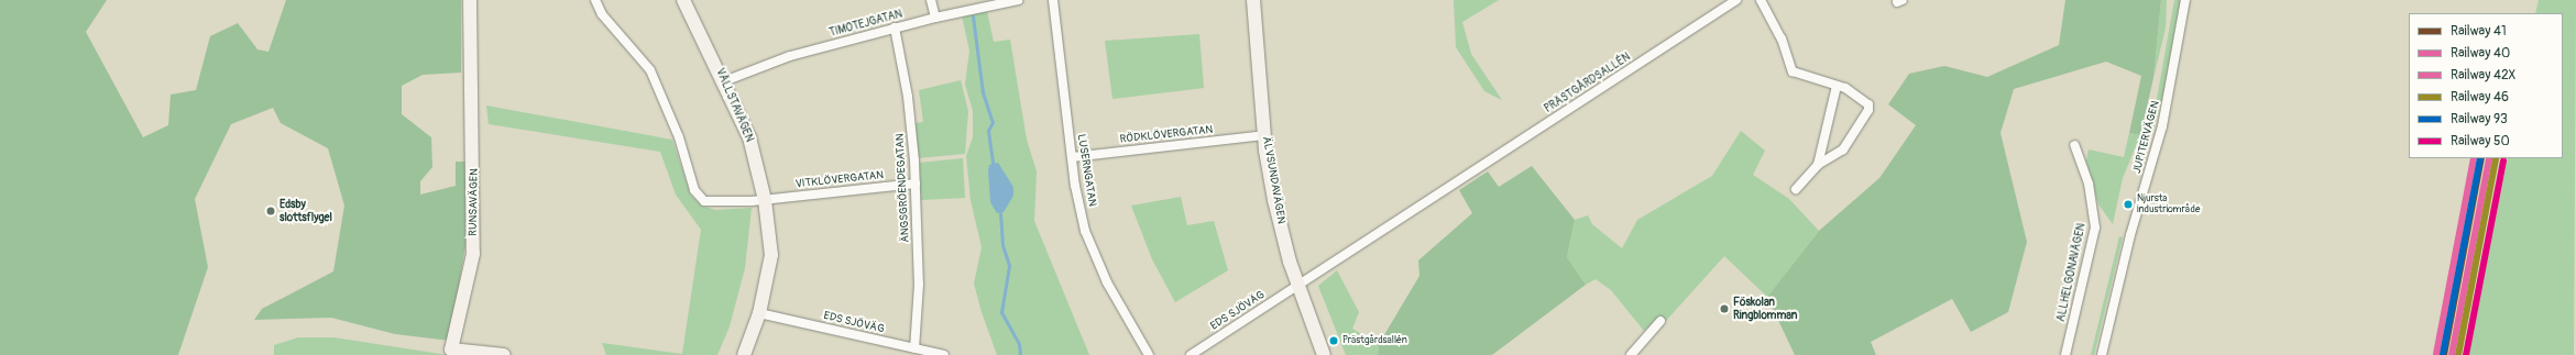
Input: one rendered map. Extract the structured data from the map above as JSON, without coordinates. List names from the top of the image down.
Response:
{
  "streets": {
    "street": [
      "TIMOTEJGATAN",
      "PRÄSTGÅRDSALLÉN",
      "VÄLLSTAVÄGEN",
      "RÖDKLÖVERGATAN",
      "JUPITERVÄGEN",
      "LUSERNGATAN",
      "VITKLÖVERGATAN",
      "ÄLVSUNDAVÄGEN",
      "ÄNGSGRÖENDEGATAN",
      "RUNSAVÄGEN",
      "ALLHELGONAVÄGEN",
      "EDS SJÖVÄG"
    ]
  },
  "crossings": [
    ["TIMOTEJGATAN", "VÄLLSTAVÄGEN"],
    ["TIMOTEJGATAN", "ÄNGSGRÖENDEGATAN"],
    ["PRÄSTGÅRDSALLÉN", "ÄLVSUNDAVÄGEN"],
    ["PRÄSTGÅRDSALLÉN", "EDS SJÖVÄG"],
    ["VÄLLSTAVÄGEN", "VITKLÖVERGATAN"],
    ["VÄLLSTAVÄGEN", "EDS SJÖVÄG"],
    ["RÖDKLÖVERGATAN", "LUSERNGATAN"],
    ["RÖDKLÖVERGATAN", "ÄLVSUNDAVÄGEN"],
    ["VITKLÖVERGATAN", "ÄNGSGRÖENDEGATAN"],
    ["ÄLVSUNDAVÄGEN", "EDS SJÖVÄG"],
    ["ÄNGSGRÖENDEGATAN", "EDS SJÖVÄG"]
  ],
  "places": [
    "Njursta industriområde",
    "Edsby slottsflygel",
    "Föskolan Ringblomman",
    "Prästgårdsallén"
  ],
  "lines": [
    "rail line 41",
    "rail line 40",
    "rail line 42X",
    "rail line 46",
    "rail line 93",
    "rail line 50"
  ],
  "legend": [
    "Railway 41",
    "Railway 40",
    "Railway 42X",
    "Railway 46",
    "Railway 93",
    "Railway 50"
  ]
}
